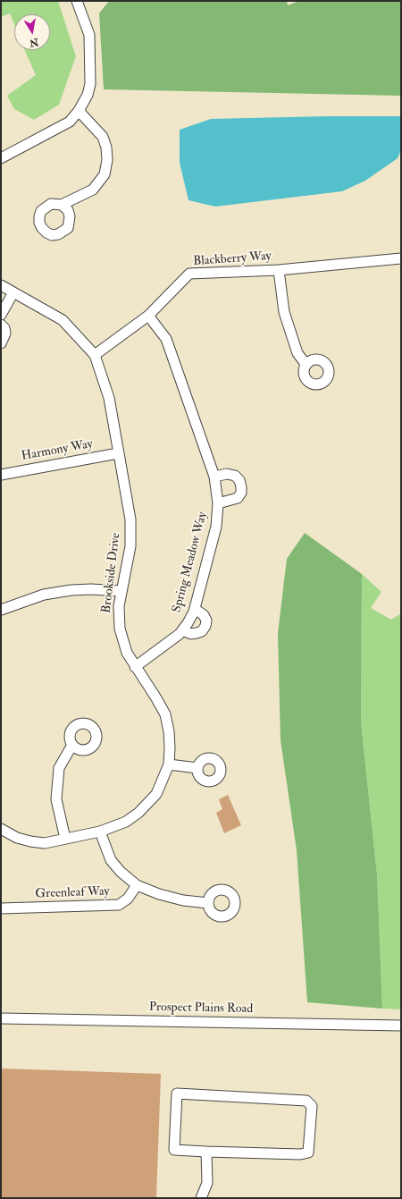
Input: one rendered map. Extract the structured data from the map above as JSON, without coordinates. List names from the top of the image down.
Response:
{
  "streets": {
    "street": [
      "Blackberry Way",
      "Harmony Way",
      "Spring Meadow Way",
      "Brookside Drive",
      "Greenleaf Way",
      "Prospect Plains Road"
    ]
  },
  "crossings": [
    ["Blackberry Way", "Spring Meadow Way"],
    ["Blackberry Way", "Brookside Drive"],
    ["Harmony Way", "Brookside Drive"],
    ["Spring Meadow Way", "Brookside Drive"]
  ],
  "north": "bottom"
}
